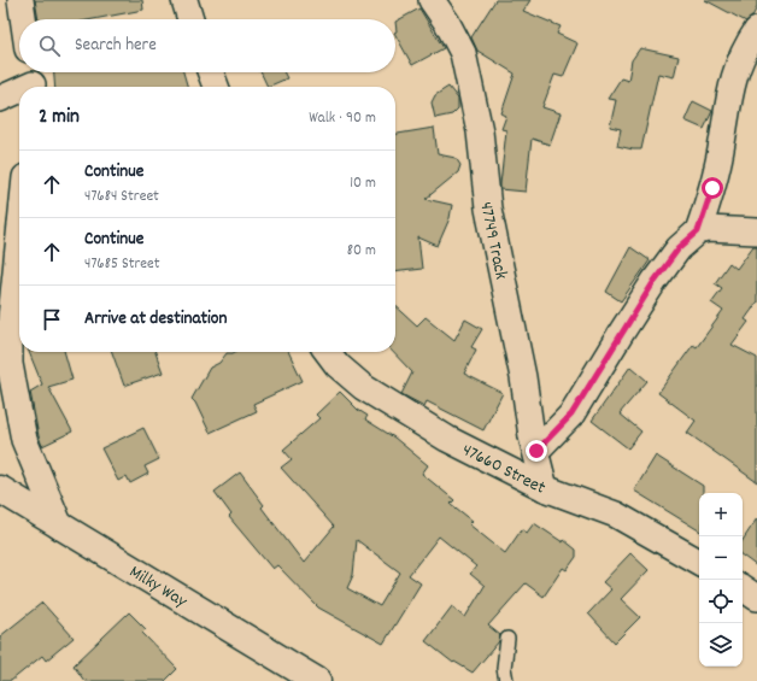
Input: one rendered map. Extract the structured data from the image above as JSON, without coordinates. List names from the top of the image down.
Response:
{
  "streets": {
    "street": ["47749 Track", "47660 Street", "Milky Way"]
  },
  "crossings": [
    ["47749 Track", "47660 Street"]
  ],
  "page": {
    "search": "Search here",
    "heading": ["2 min", "Walk · 90 m"],
    "list": [
      ["Continue", "47684 Street", "10 m"],
      ["Continue", "47685 Street", "80 m"],
      "Arrive at destination"
    ],
    "map_buttons": ["+", "−"]
  }
}
